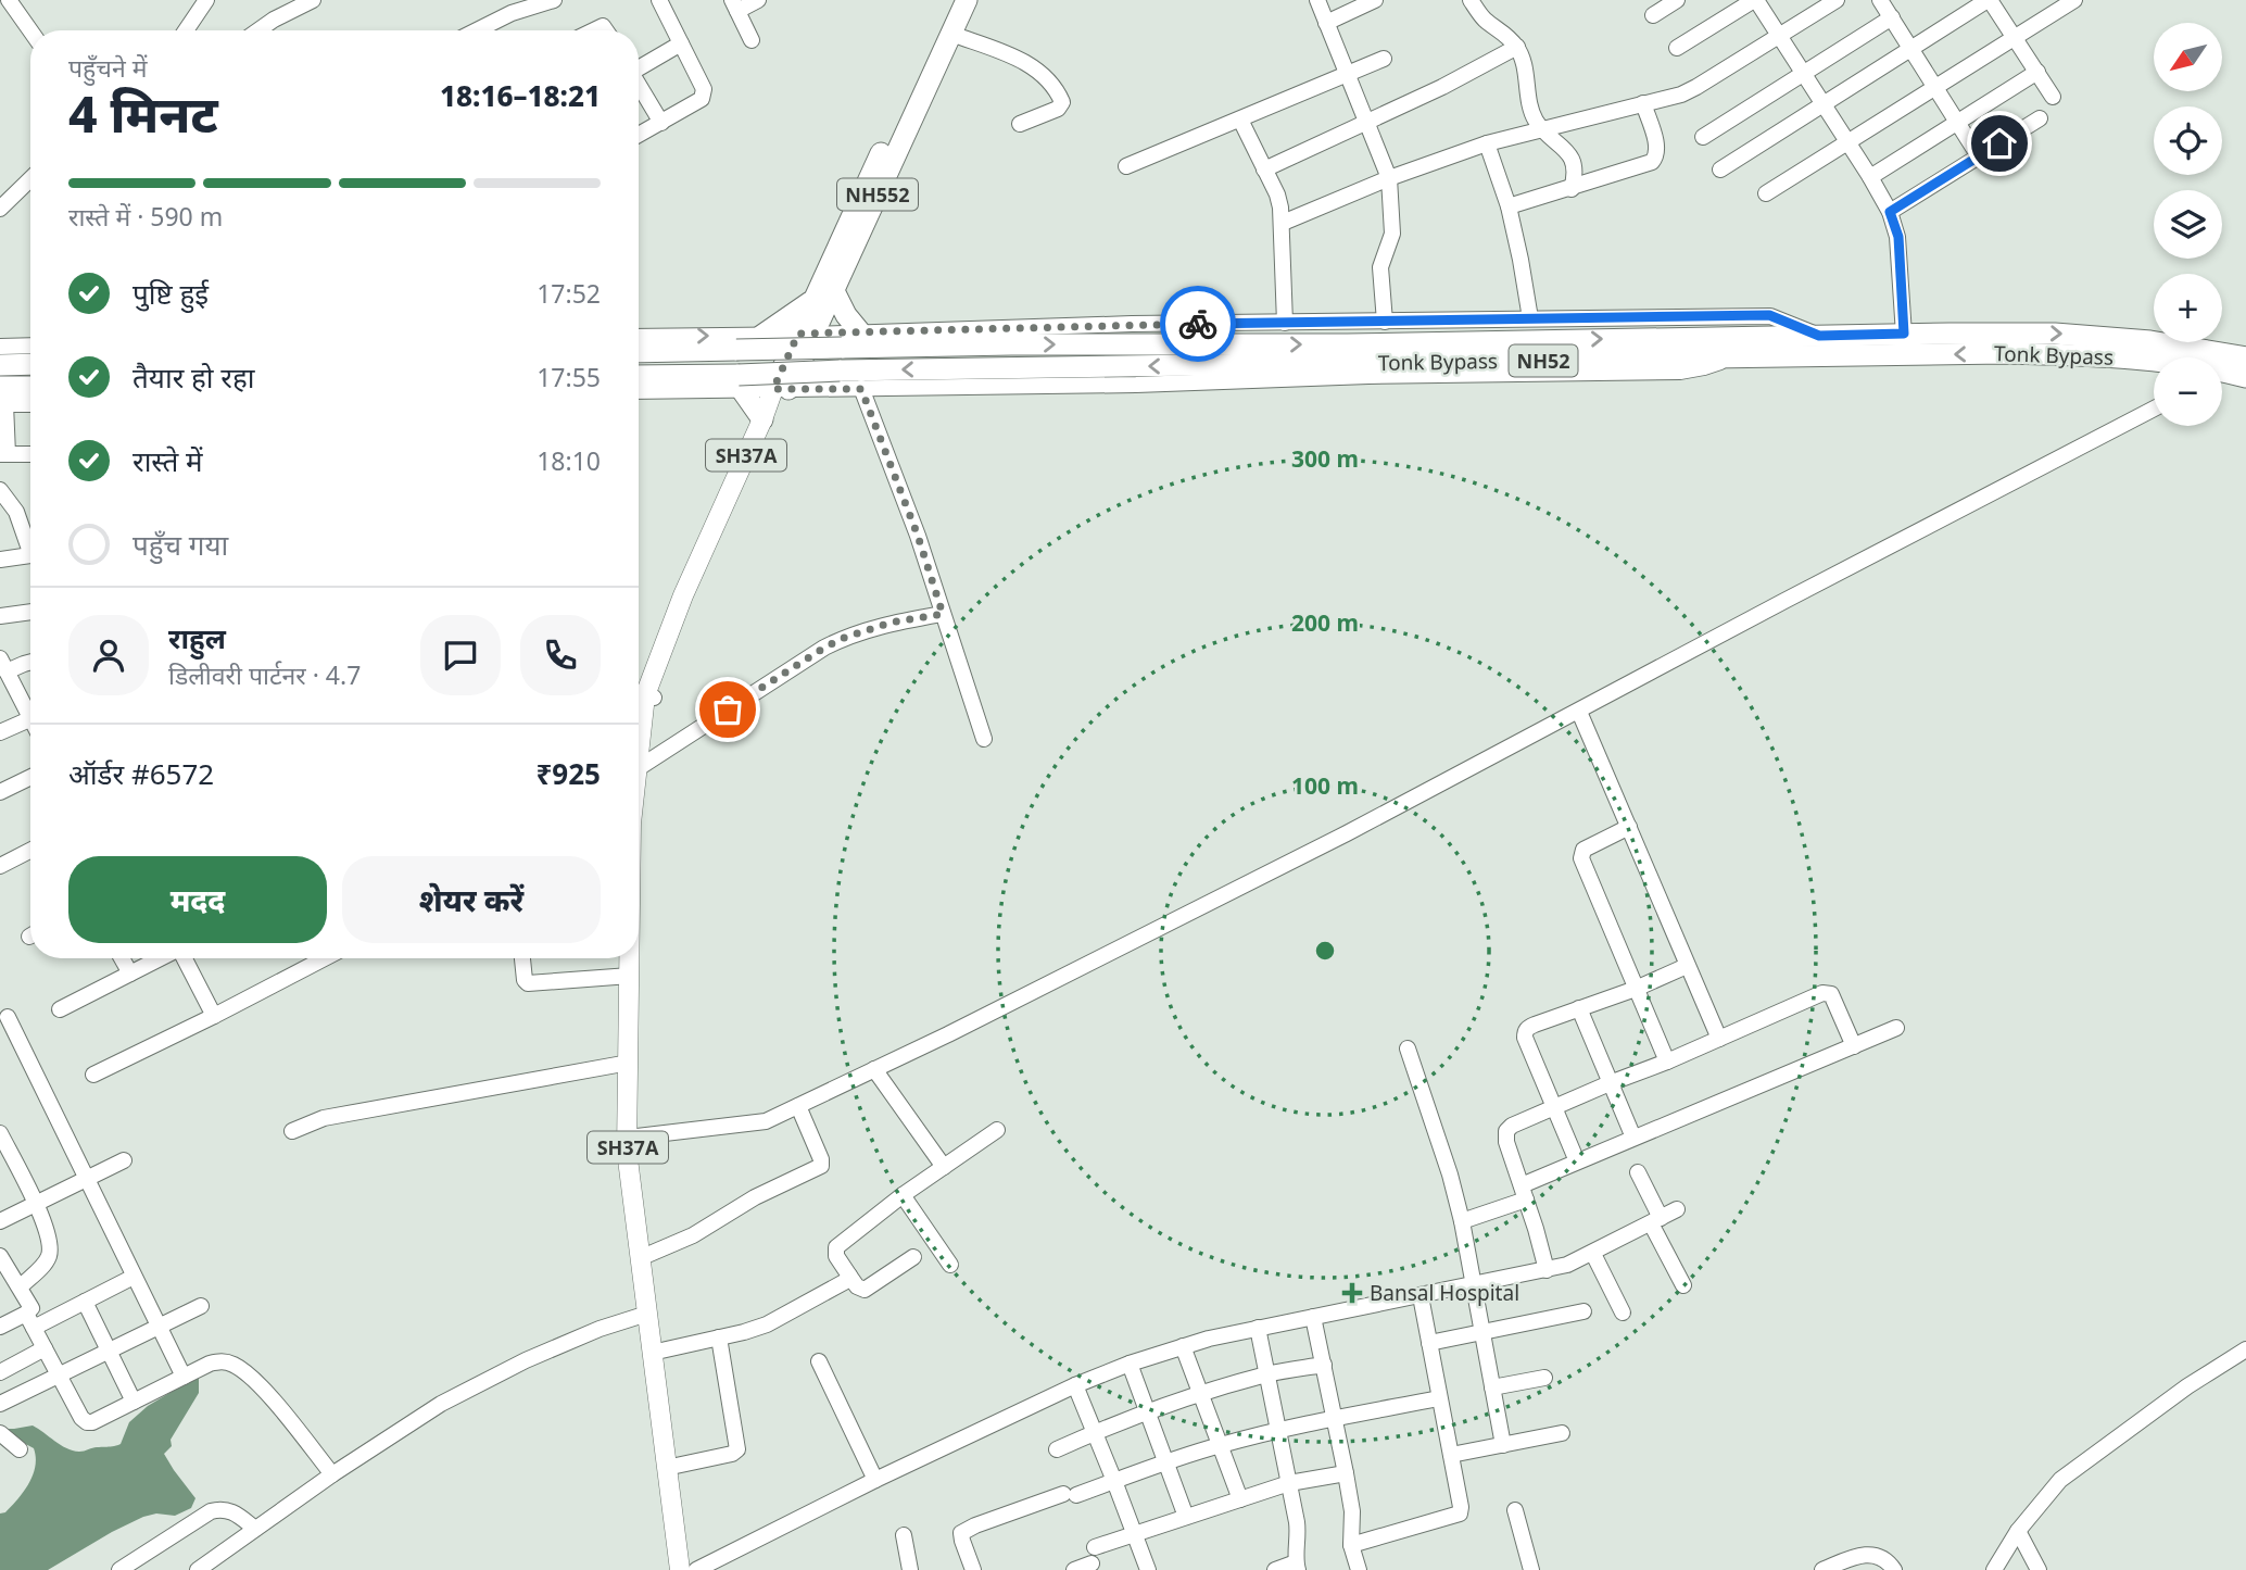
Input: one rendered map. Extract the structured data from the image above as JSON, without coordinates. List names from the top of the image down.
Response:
{
  "streets": {
    "highway": ["NH552", "Tonk Bypass", "NH52"],
    "main road": ["SH37A"]
  },
  "crossings": [
    ["NH552", "SH37A"]
  ],
  "places": {
    "health": ["Bansal Hospital"]
  },
  "north": "bottom left",
  "page": {
    "map_buttons": ["+", "−"],
    "heading": ["4 मिनट", "पहुँचने में", "18:16–18:21"],
    "panel": [
      "राहुल",
      "डिलीवरी पार्टनर · 4.7",
      "ऑर्डर #6572",
      "₹925"
    ],
    "bar": "रास्ते में · 590 m",
    "list": [
      ["पुष्टि हुई", "17:52"],
      ["तैयार हो रहा", "17:55"],
      ["रास्ते में", "18:10"],
      "पहुँच गया"
    ],
    "buttons": ["मदद", "शेयर करें"]
  },
  "rings": ["300 m", "200 m", "100 m"]
}
